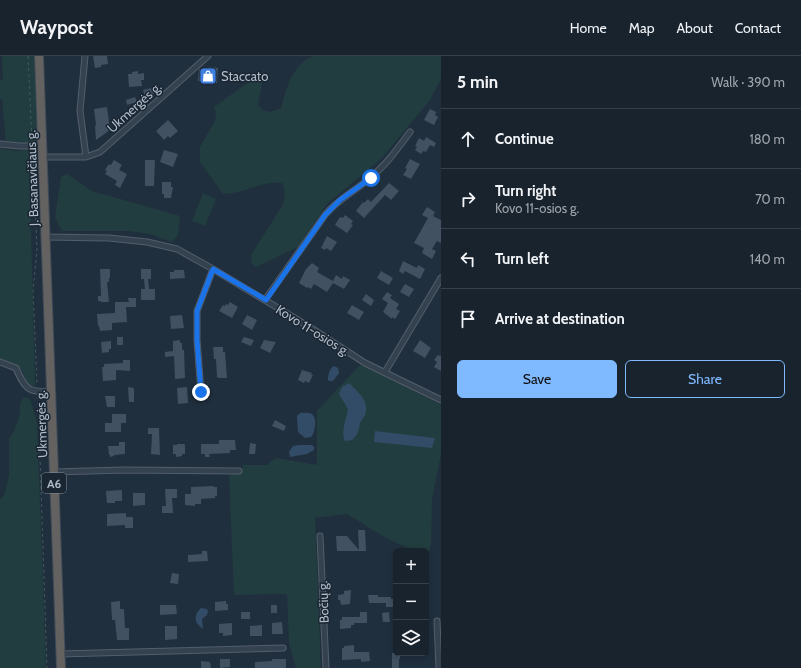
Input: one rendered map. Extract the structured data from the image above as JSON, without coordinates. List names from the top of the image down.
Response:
{
  "streets": {
    "highway": ["Ukmergės g.", "J. Basanavičiaus g.", "A6"],
    "street": ["Kovo 11-osios g.", "Bočių g."]
  },
  "crossings": [
    ["Ukmergės g.", "J. Basanavičiaus g."],
    ["J. Basanavičiaus g.", "Kovo 11-osios g."]
  ],
  "places": {
    "shop": ["Staccato"]
  },
  "page": {
    "header": "Waypost",
    "nav": [
      "Home",
      "Map",
      "About",
      "Contact"
    ],
    "heading": ["5 min", "Walk · 390 m"],
    "list": [
      ["Continue", "180 m"],
      ["Turn right", "Kovo 11-osios g.", "70 m"],
      ["Turn left", "140 m"],
      "Arrive at destination"
    ],
    "buttons": ["Save", "Share"],
    "map_buttons": ["+", "−"]
  }
}
